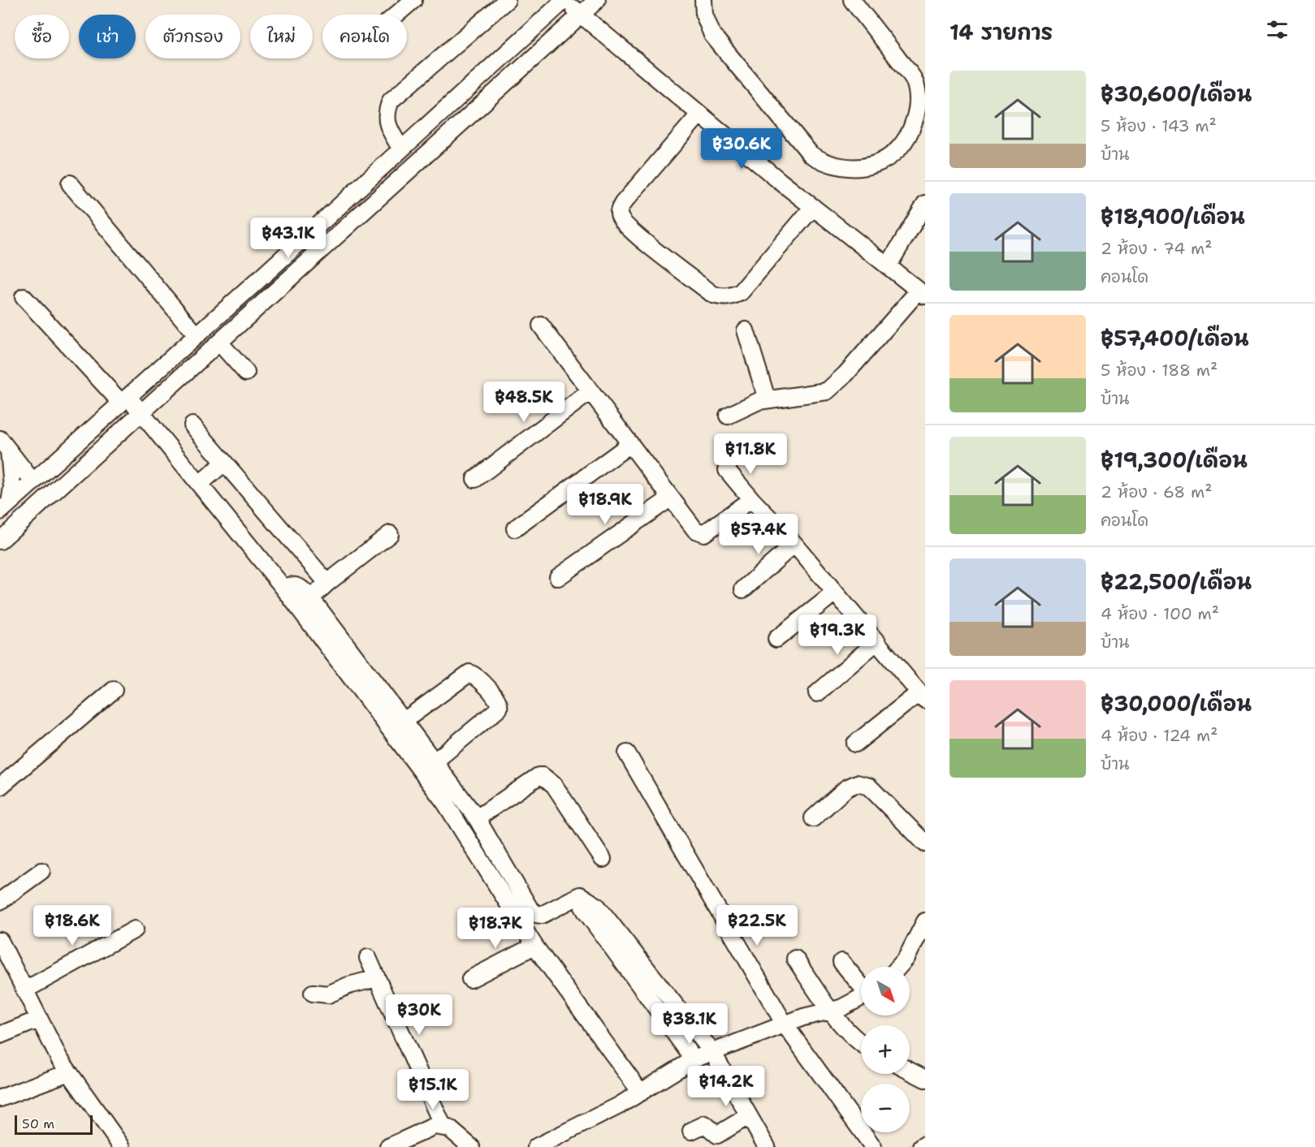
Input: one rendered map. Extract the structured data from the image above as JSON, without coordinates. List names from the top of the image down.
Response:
{
  "scale_bar": "50 m",
  "north": "bottom right",
  "page": {
    "heading": "14 รายการ",
    "chip": [
      "ซื้อ",
      "เช่า",
      "ตัวกรอง",
      "ใหม่",
      "คอนโด"
    ],
    "list": [
      {
        "name": "฿30,600/เดือน",
        "note": "5 ห้อง · 143 m² · บ้าน"
      },
      {
        "name": "฿18,900/เดือน",
        "note": "2 ห้อง · 74 m² · คอนโด"
      },
      {
        "name": "฿57,400/เดือน",
        "note": "5 ห้อง · 188 m² · บ้าน"
      },
      {
        "name": "฿19,300/เดือน",
        "note": "2 ห้อง · 68 m² · คอนโด"
      },
      {
        "name": "฿22,500/เดือน",
        "note": "4 ห้อง · 100 m² · บ้าน"
      },
      {
        "name": "฿30,000/เดือน",
        "note": "4 ห้อง · 124 m² · บ้าน"
      }
    ],
    "price": [
      "฿30.6K",
      "฿43.1K",
      "฿48.5K",
      "฿11.8K",
      "฿18.9K",
      "฿57.4K",
      "฿19.3K",
      "฿18.6K",
      "฿22.5K",
      "฿18.7K",
      "฿30K",
      "฿38.1K",
      "฿14.2K",
      "฿15.1K"
    ],
    "map_buttons": ["+", "−"],
    "scale": "50 m"
  }
}
